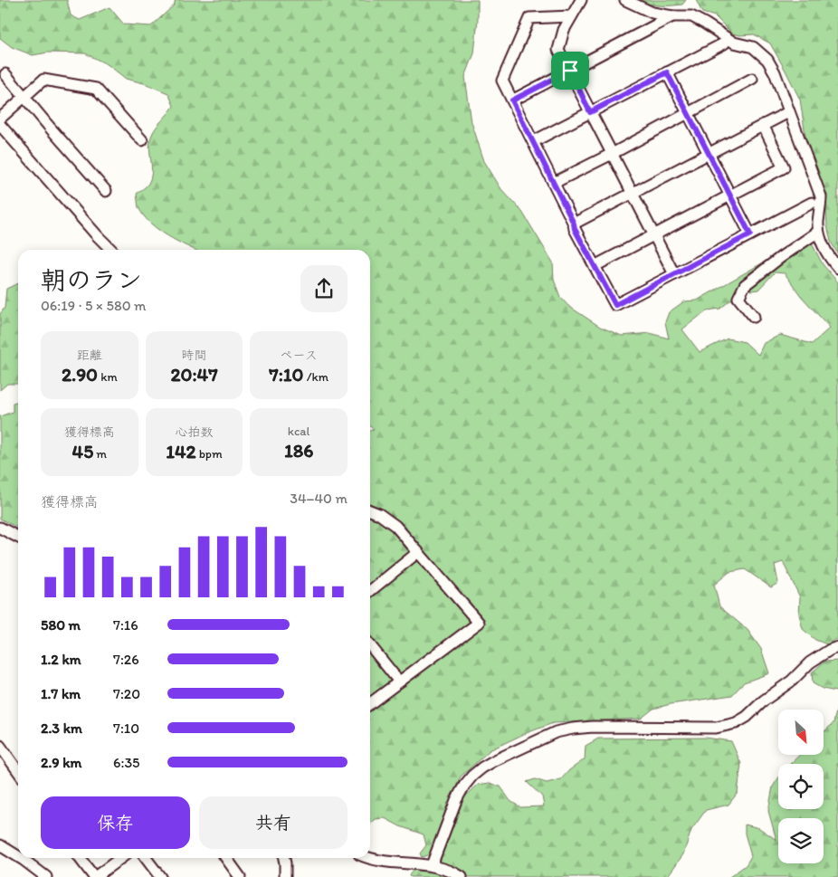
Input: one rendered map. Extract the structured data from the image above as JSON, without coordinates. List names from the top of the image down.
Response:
{
  "north": "bottom right",
  "page": {
    "heading": ["朝のラン", "06:19 · 5 × 580 m"],
    "stats": [
      ["距離", "2.90 km"],
      ["時間", "20:47"],
      ["ペース", "7:10 /km"],
      ["獲得標高", "45 m"],
      ["心拍数", "142 bpm"],
      ["kcal", "186"]
    ],
    "chart": ["獲得標高", "34–40 m"],
    "list": [
      {
        "name": "580 m",
        "note": "7:16"
      },
      {
        "name": "1.2 km",
        "note": "7:26"
      },
      {
        "name": "1.7 km",
        "note": "7:20"
      },
      {
        "name": "2.3 km",
        "note": "7:10"
      },
      {
        "name": "2.9 km",
        "note": "6:35"
      }
    ],
    "buttons": ["保存", "共有"]
  }
}
